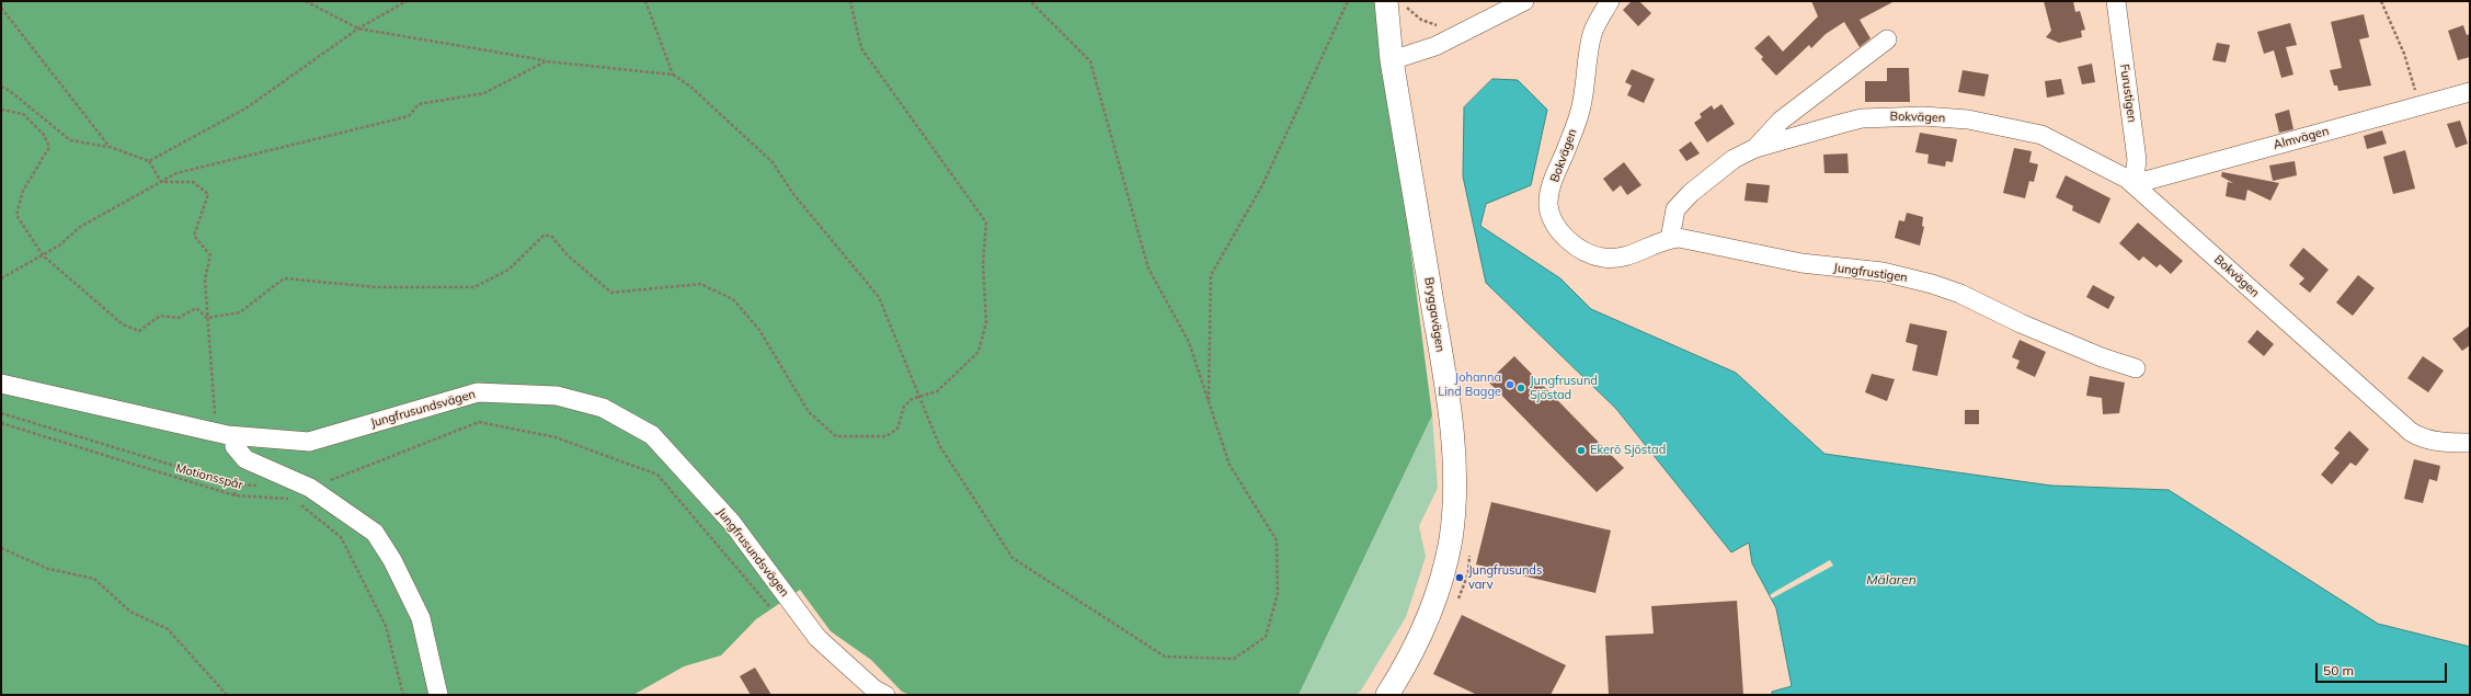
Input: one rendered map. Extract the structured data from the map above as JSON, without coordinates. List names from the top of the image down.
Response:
{
  "streets": {
    "main road": ["Bryggavägen"],
    "street": [
      "Furustigen",
      "Bokvägen",
      "Almvägen",
      "Jungfrustigen",
      "Jungfrusundsvägen"
    ],
    "path": ["Motionsspår"]
  },
  "crossings": [
    ["Furustigen", "Bokvägen"],
    ["Furustigen", "Almvägen"],
    ["Bokvägen", "Almvägen"],
    ["Bokvägen", "Jungfrustigen"]
  ],
  "water": ["Mälaren"],
  "places": [
    "Johanna Lind Bagge",
    "Jungfrusund Sjöstad",
    "Ekerö Sjöstad",
    "Jungfrusunds varv"
  ],
  "scale_bar": "50 m"
}
